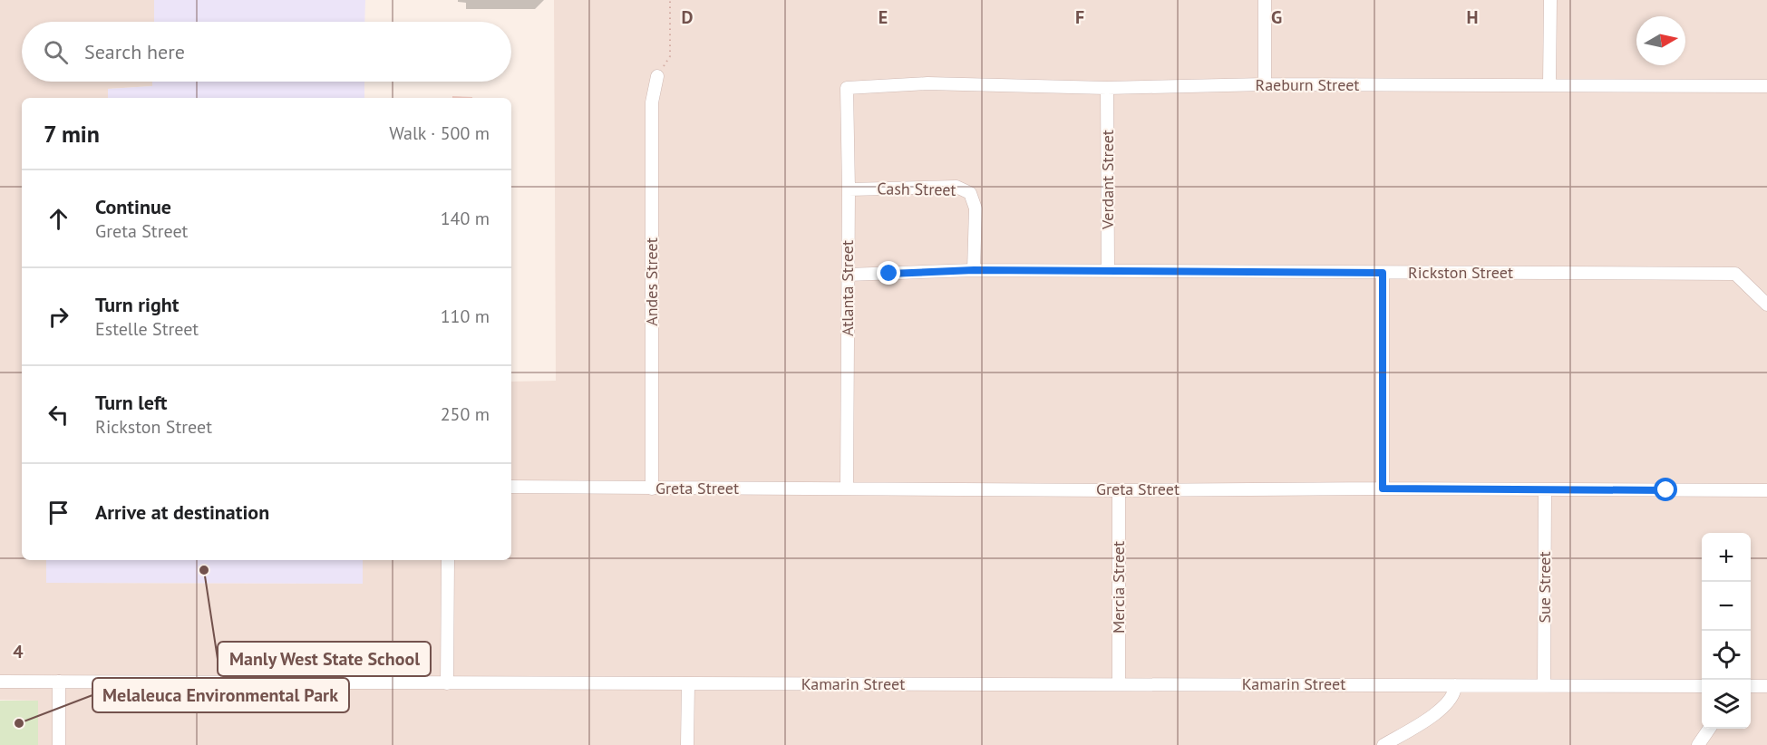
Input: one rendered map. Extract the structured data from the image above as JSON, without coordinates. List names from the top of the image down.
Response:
{
  "streets": {
    "street": [
      "Raeburn Street",
      "Verdant Street",
      "Cash Street",
      "Rickston Street",
      "Andes Street",
      "Atlanta Street",
      "Greta Street",
      "Mercia Street",
      "Sue Street",
      "Kamarin Street"
    ]
  },
  "crossings": [
    ["Raeburn Street", "Verdant Street"],
    ["Raeburn Street", "Atlanta Street"],
    ["Verdant Street", "Rickston Street"],
    ["Cash Street", "Rickston Street"],
    ["Cash Street", "Atlanta Street"],
    ["Rickston Street", "Atlanta Street"],
    ["Andes Street", "Greta Street"],
    ["Atlanta Street", "Greta Street"],
    ["Greta Street", "Mercia Street"],
    ["Greta Street", "Sue Street"],
    ["Mercia Street", "Kamarin Street"],
    ["Sue Street", "Kamarin Street"]
  ],
  "places": ["Manly West State School", "Melaleuca Environmental Park"],
  "north": "right",
  "page": {
    "search": "Search here",
    "heading": ["7 min", "Walk · 500 m"],
    "list": [
      ["Continue", "Greta Street", "140 m"],
      ["Turn right", "Estelle Street", "110 m"],
      ["Turn left", "Rickston Street", "250 m"],
      "Arrive at destination"
    ],
    "map_buttons": ["+", "−"]
  },
  "grid": {
    "columns": [
      "D",
      "E",
      "F",
      "G",
      "H"
    ],
    "rows": ["4"]
  }
}
